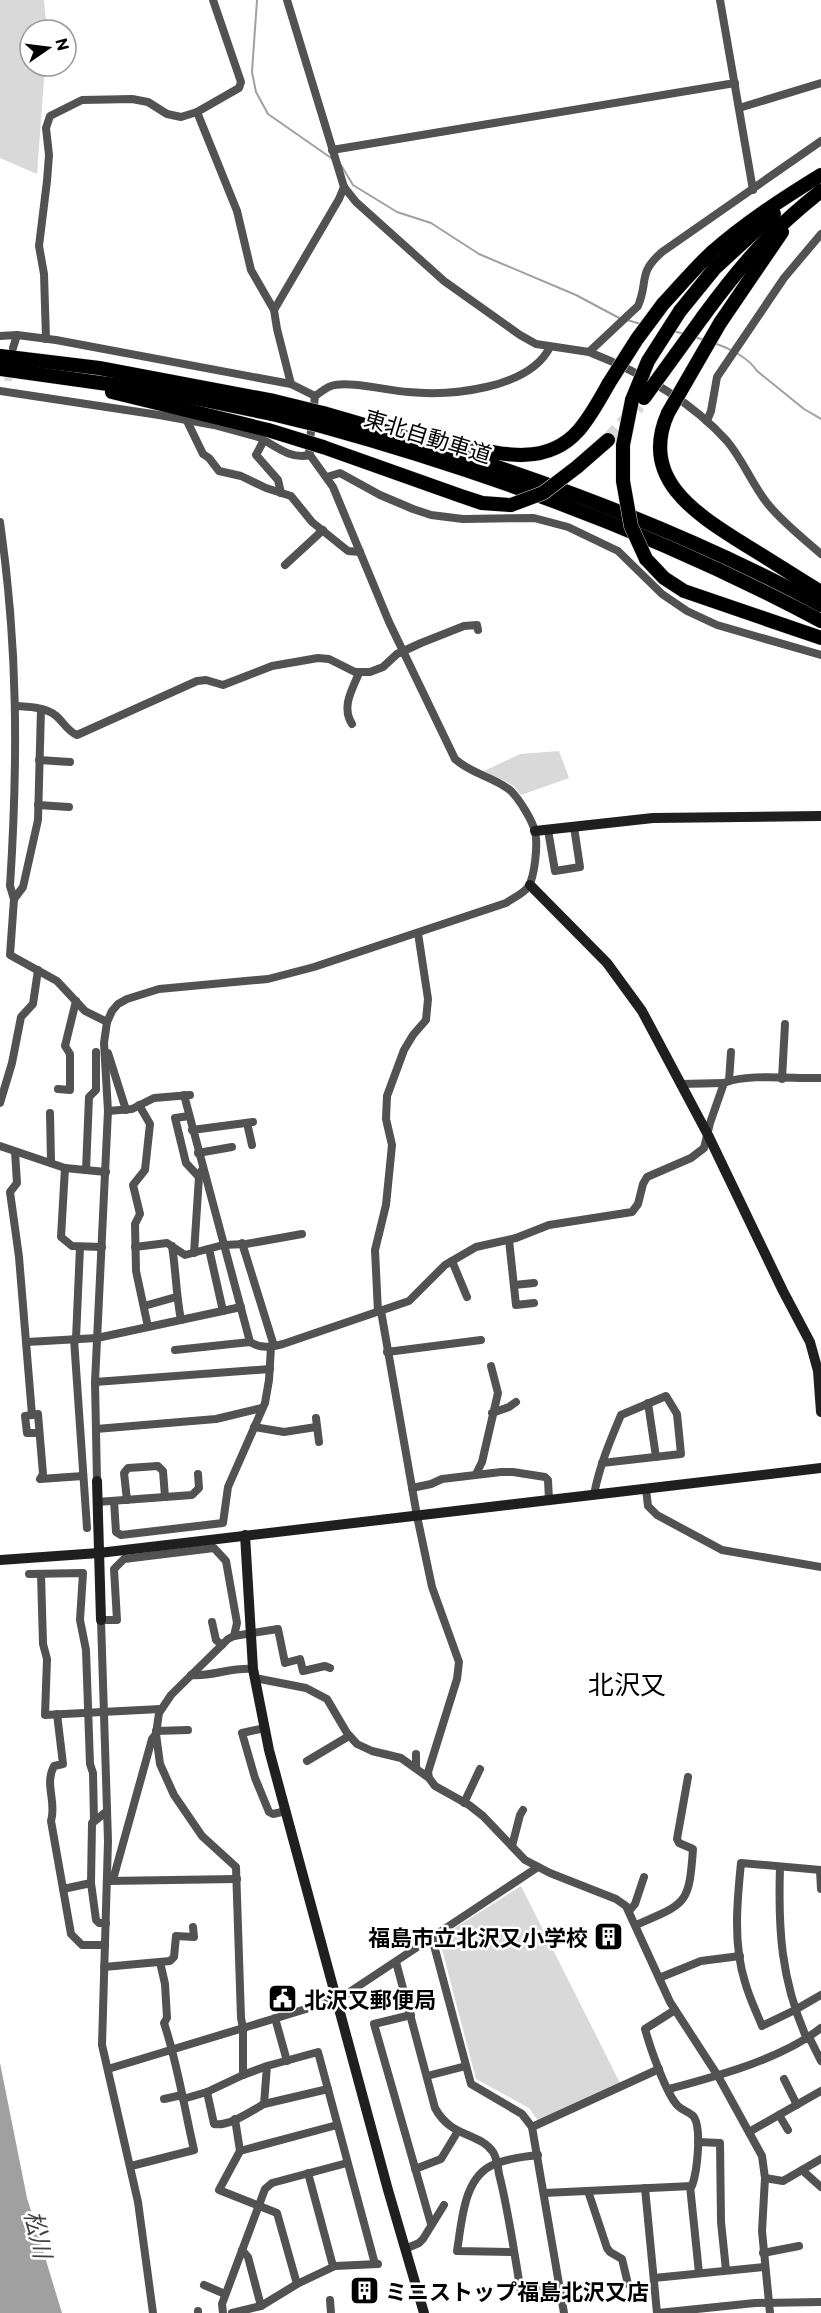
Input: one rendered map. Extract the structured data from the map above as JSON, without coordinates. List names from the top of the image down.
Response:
{
  "streets": {
    "highway": ["東北自動車道"]
  },
  "districts": ["北沢又"],
  "water": ["松川"],
  "places": {
    "building": ["福島市立北沢又小学校", "ミニストップ福島北沢又店"],
    "public building": ["北沢又郵便局"]
  },
  "north": "right"
}
